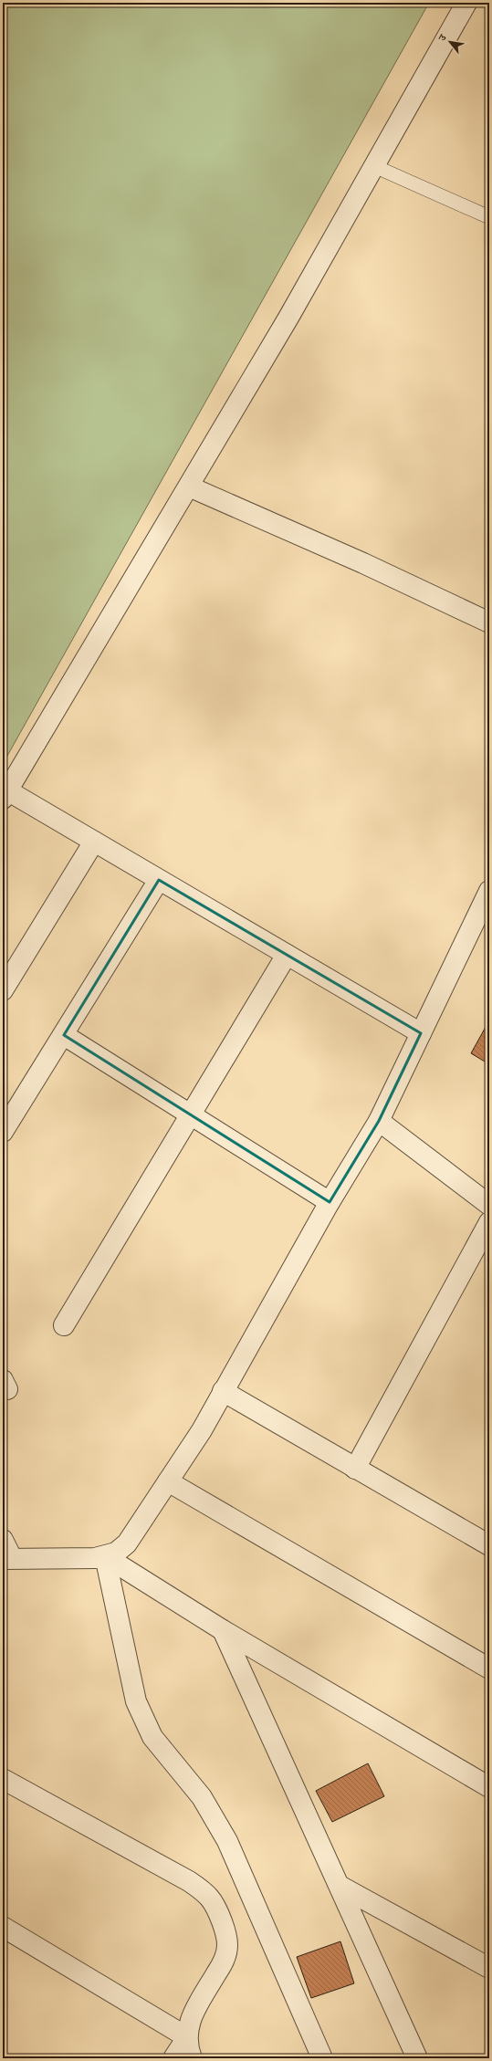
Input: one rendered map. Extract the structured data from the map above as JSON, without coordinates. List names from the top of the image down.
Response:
{
  "north": "top left"
}
